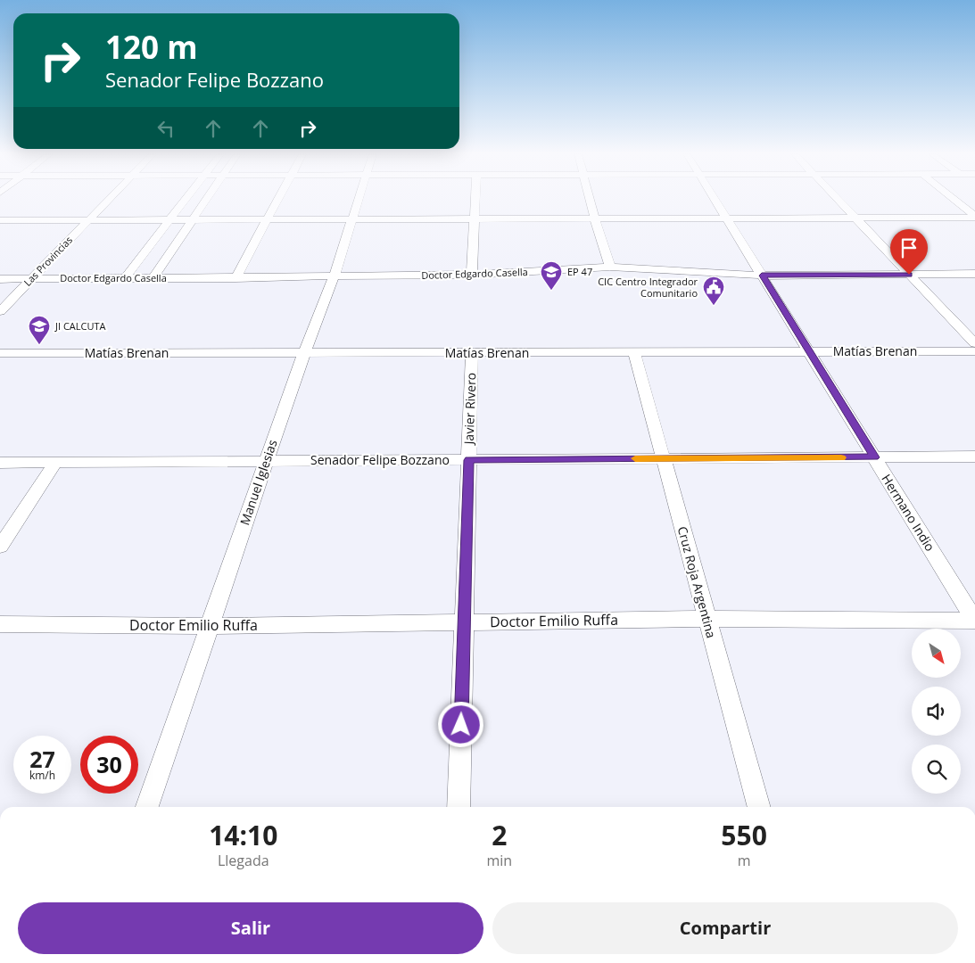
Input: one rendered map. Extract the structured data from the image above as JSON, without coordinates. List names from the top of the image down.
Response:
{
  "streets": {
    "street": [
      "Las Provincias",
      "Doctor Edgardo Casella",
      "Matías Brenan",
      "Javier Rivero",
      "Senador Felipe Bozzano",
      "Manuel Iglesias",
      "Hermano Indio",
      "Cruz Roja Argentina",
      "Doctor Emilio Ruffa"
    ]
  },
  "crossings": [
    ["Las Provincias", "Doctor Edgardo Casella"],
    ["Doctor Edgardo Casella", "Manuel Iglesias"],
    ["Doctor Edgardo Casella", "Hermano Indio"],
    ["Matías Brenan", "Javier Rivero"],
    ["Matías Brenan", "Manuel Iglesias"],
    ["Matías Brenan", "Hermano Indio"],
    ["Matías Brenan", "Cruz Roja Argentina"],
    ["Javier Rivero", "Senador Felipe Bozzano"],
    ["Javier Rivero", "Doctor Emilio Ruffa"],
    ["Senador Felipe Bozzano", "Manuel Iglesias"],
    ["Senador Felipe Bozzano", "Hermano Indio"],
    ["Senador Felipe Bozzano", "Cruz Roja Argentina"],
    ["Manuel Iglesias", "Doctor Emilio Ruffa"],
    ["Hermano Indio", "Doctor Emilio Ruffa"],
    ["Cruz Roja Argentina", "Doctor Emilio Ruffa"]
  ],
  "places": {
    "school or university": ["EP 47", "JI CALCUTA"],
    "public building": ["CIC Centro Integrador Comunitario"]
  },
  "north": "bottom right",
  "page": {
    "turn": ["120 m", "Senador Felipe Bozzano"],
    "speed": "27 km/h",
    "limit": "30",
    "eta": [
      "14:10",
      "Llegada",
      "2",
      "min",
      "550",
      "m"
    ],
    "buttons": ["Salir", "Compartir"]
  }
}
